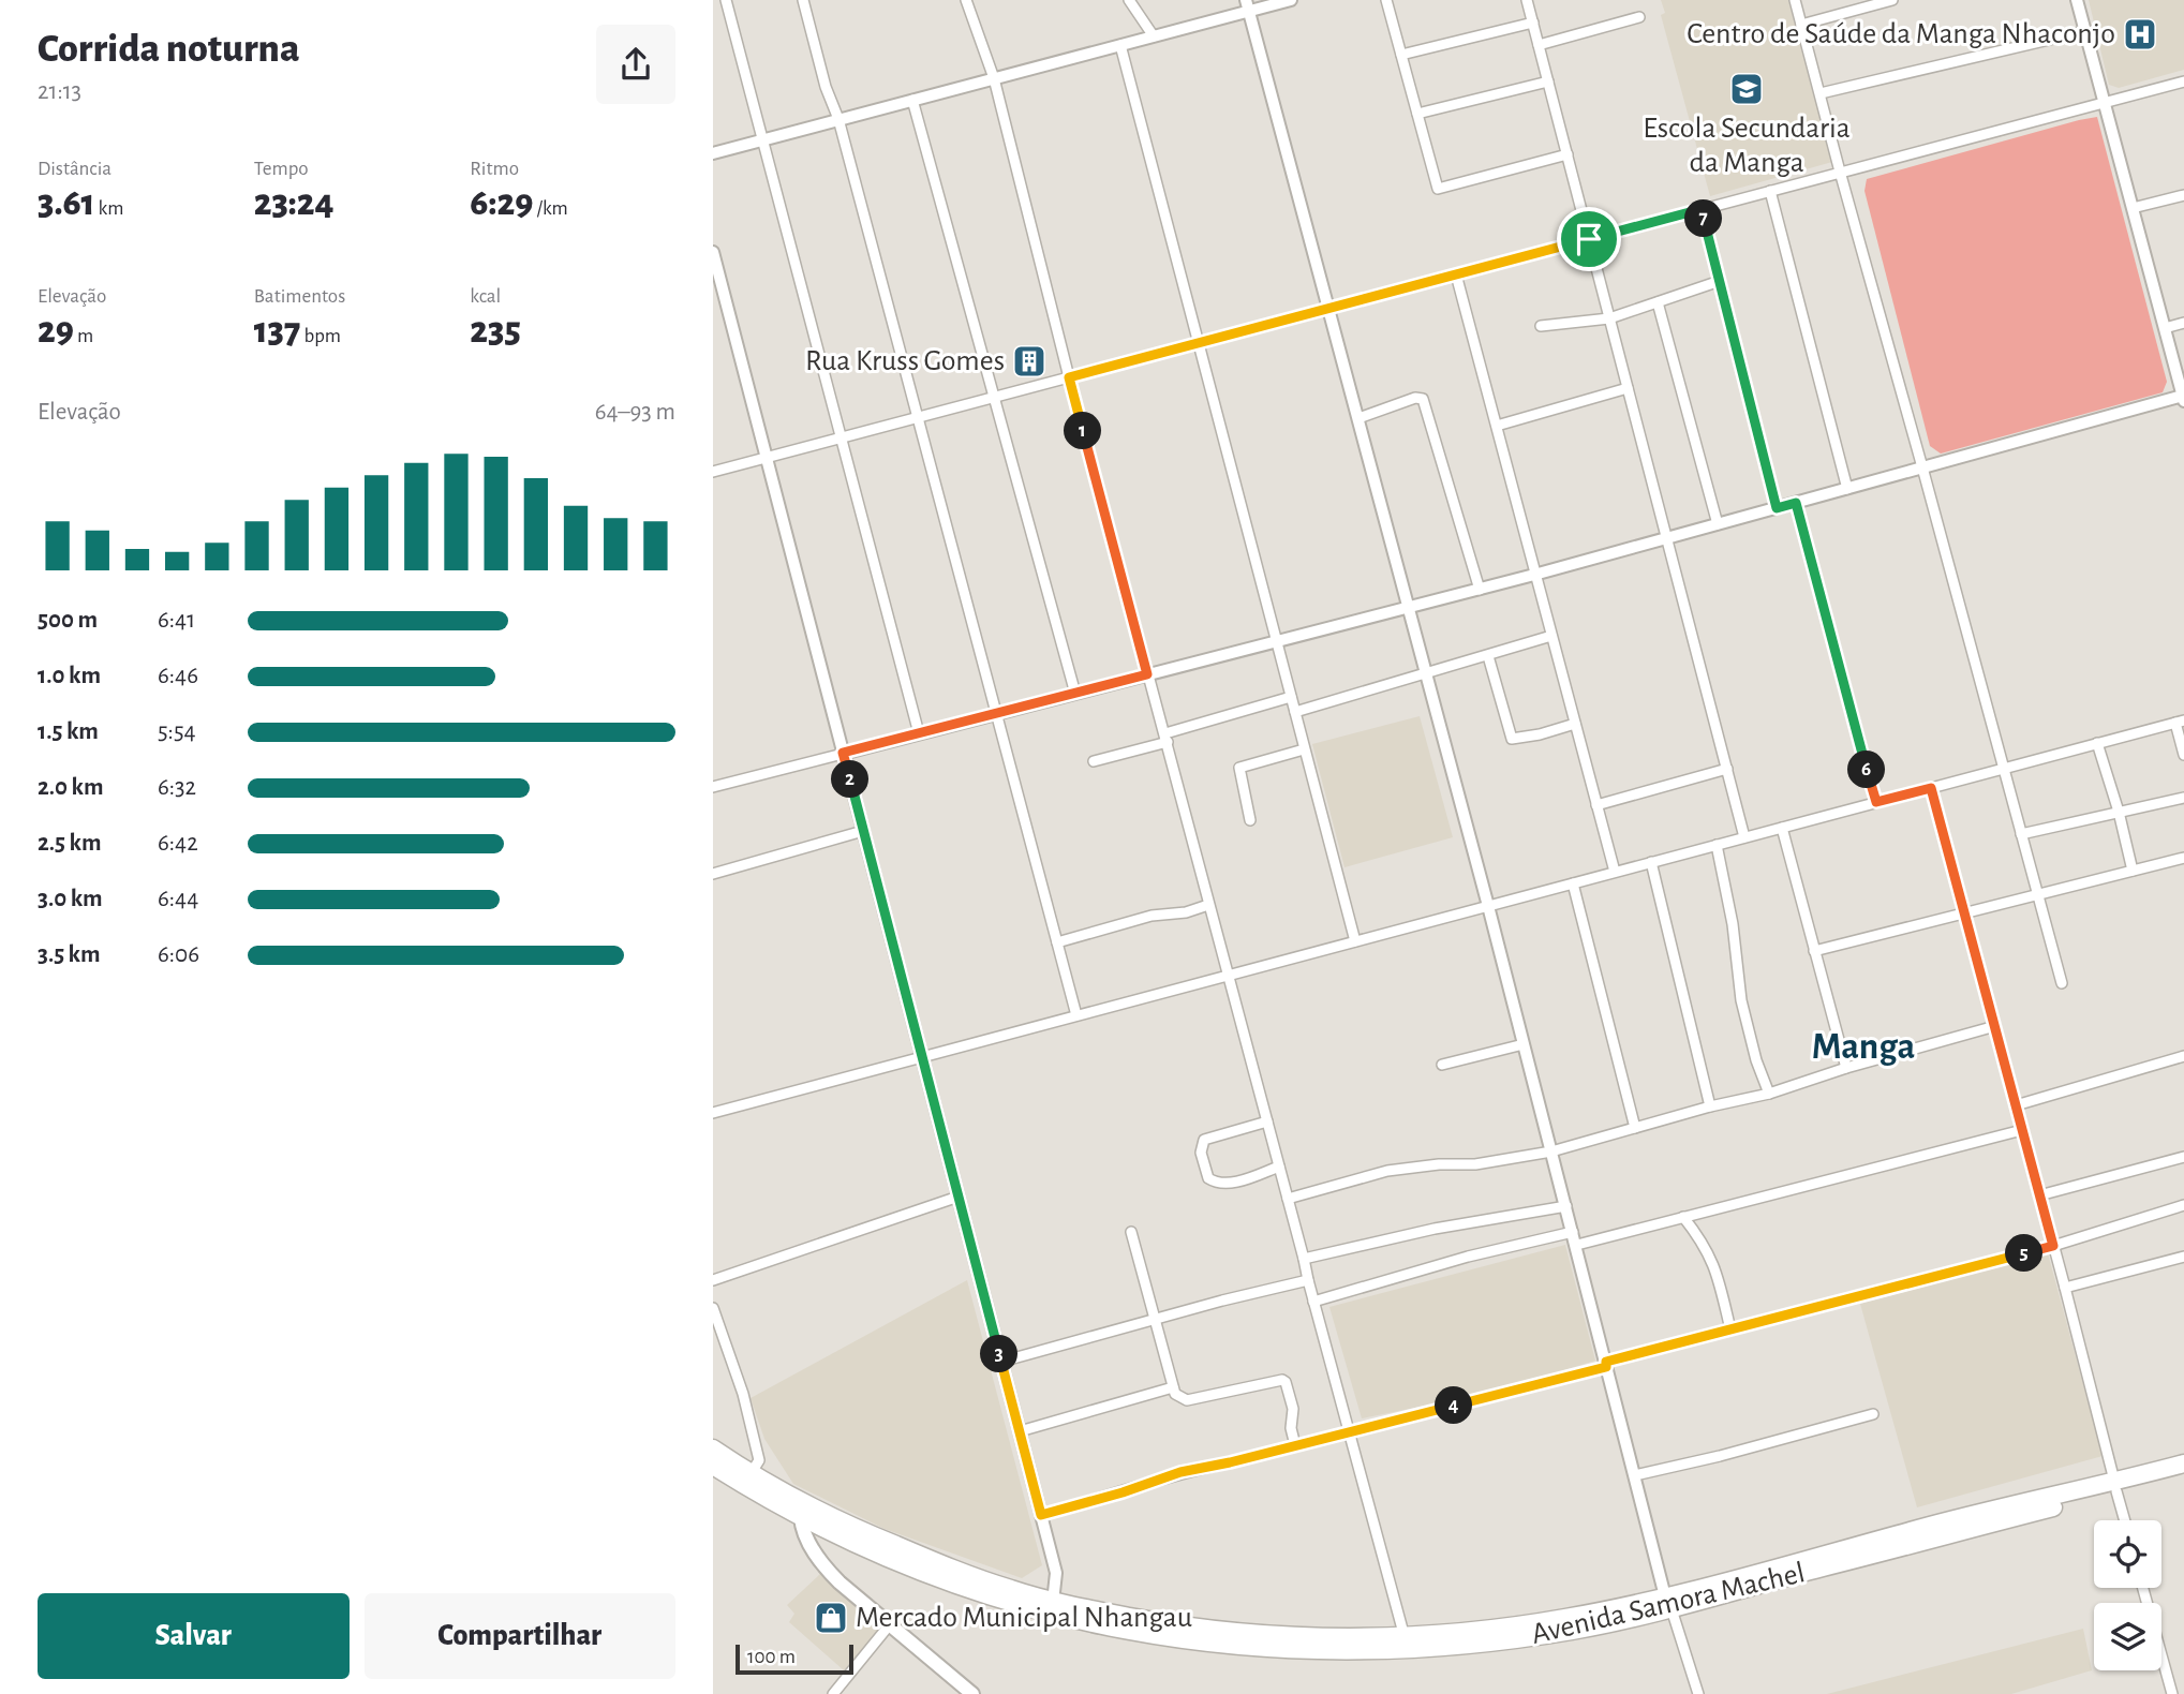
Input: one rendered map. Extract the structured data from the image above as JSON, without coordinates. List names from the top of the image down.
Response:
{
  "streets": {
    "highway": ["Avenida Samora Machel"]
  },
  "districts": ["Manga"],
  "places": {
    "hospital": ["Centro de Saúde da Manga Nhaconjo"],
    "school or university": ["Escola Secundaria da Manga"],
    "building": ["Rua Kruss Gomes"],
    "shop": ["Mercado Municipal Nhangau"]
  },
  "scale_bar": "100 m",
  "page": {
    "heading": ["Corrida noturna", "21:13"],
    "stats": [
      ["Distância", "3.61 km"],
      ["Tempo", "23:24"],
      ["Ritmo", "6:29 /km"],
      ["Elevação", "29 m"],
      ["Batimentos", "137 bpm"],
      ["kcal", "235"]
    ],
    "pins": [
      "7",
      "1",
      "6",
      "2",
      "5",
      "3",
      "4"
    ],
    "chart": ["Elevação", "64–93 m"],
    "list": [
      {
        "name": "500 m",
        "note": "6:41"
      },
      {
        "name": "1.0 km",
        "note": "6:46"
      },
      {
        "name": "1.5 km",
        "note": "5:54"
      },
      {
        "name": "2.0 km",
        "note": "6:32"
      },
      {
        "name": "2.5 km",
        "note": "6:42"
      },
      {
        "name": "3.0 km",
        "note": "6:44"
      },
      {
        "name": "3.5 km",
        "note": "6:06"
      }
    ],
    "buttons": ["Salvar", "Compartilhar"],
    "scale": "100 m"
  }
}
